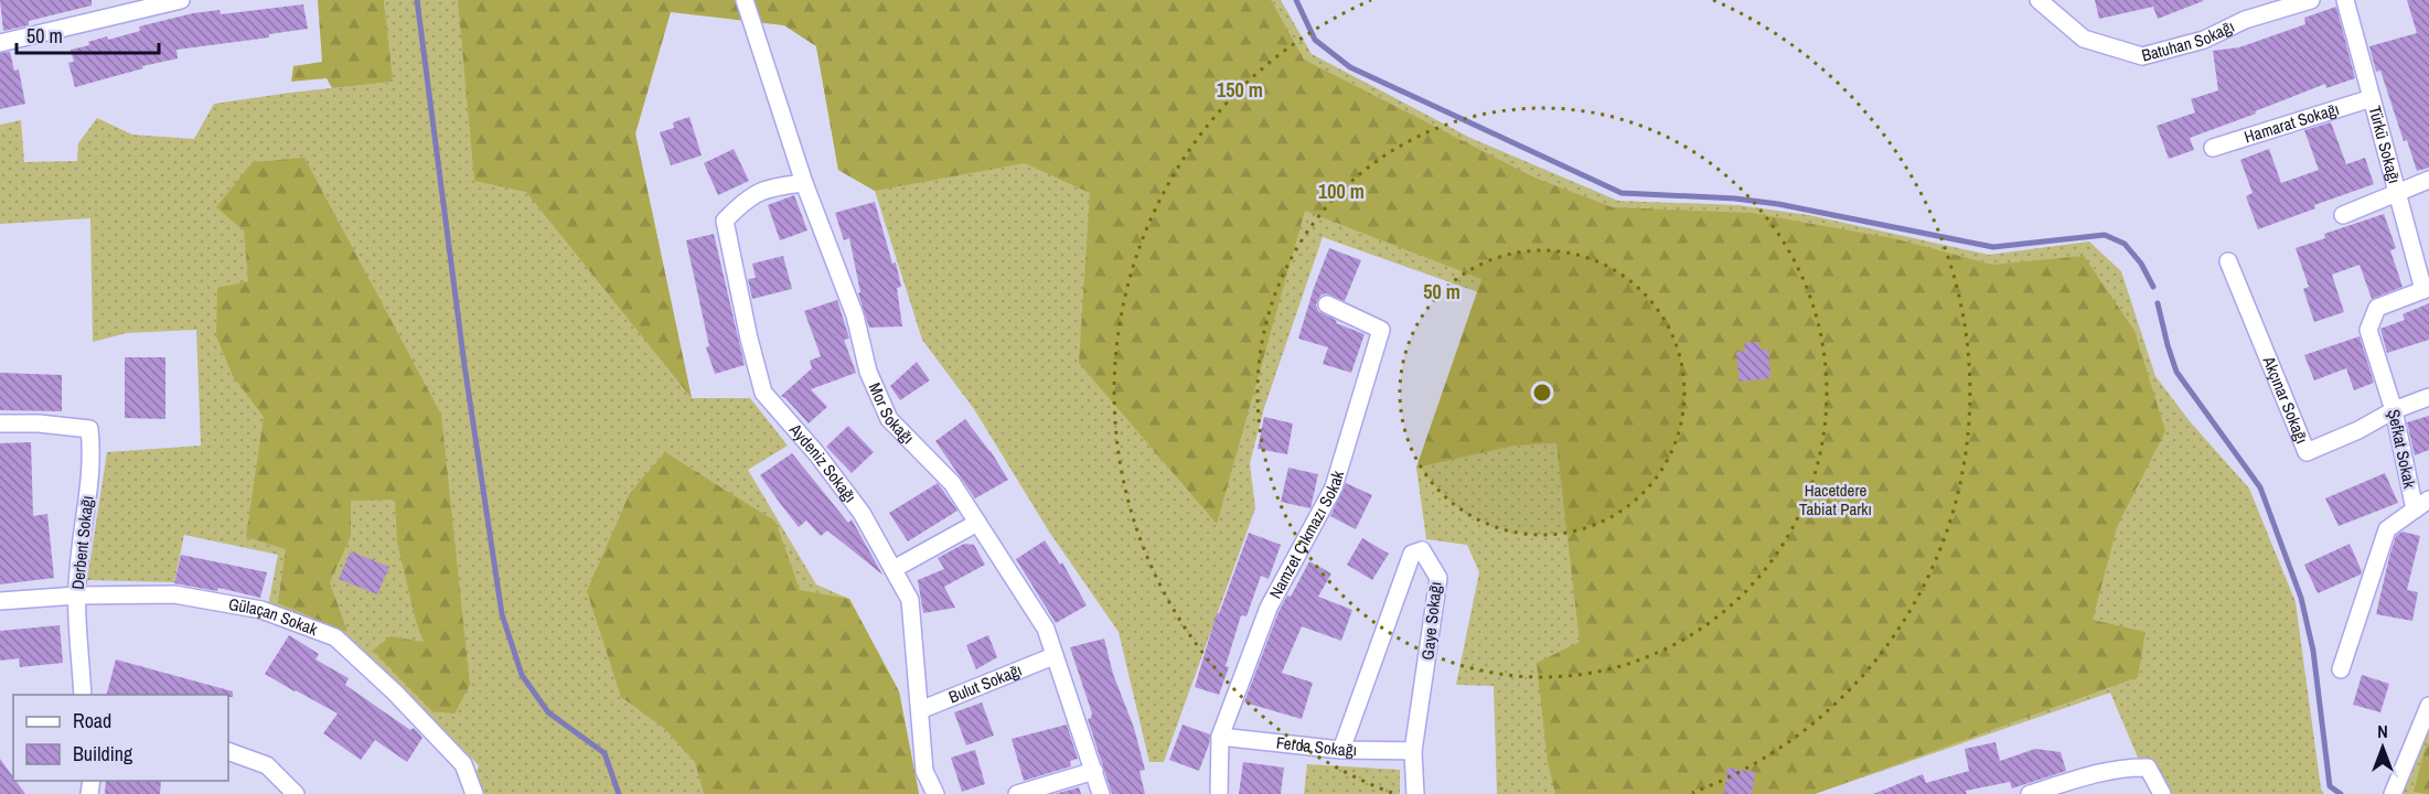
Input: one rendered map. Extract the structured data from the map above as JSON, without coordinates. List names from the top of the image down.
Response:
{
  "streets": {
    "street": [
      "Batuhan Sokağı",
      "Hamarat Sokağı",
      "Türkü Sokağı",
      "Akçınar Sokağı",
      "Mor Sokağı",
      "Şefkat Sokak",
      "Aydeniz Sokağı",
      "Namzet Çıkmazı Sokak",
      "Derbent Sokağı",
      "Gülaçan Sokak",
      "Gaye Sokağı",
      "Bulut Sokağı",
      "Ferda Sokağı"
    ]
  },
  "crossings": [
    ["Hamarat Sokağı", "Türkü Sokağı"],
    ["Türkü Sokağı", "Şefkat Sokak"],
    ["Akçınar Sokağı", "Şefkat Sokak"],
    ["Mor Sokağı", "Aydeniz Sokağı"],
    ["Mor Sokağı", "Bulut Sokağı"],
    ["Aydeniz Sokağı", "Bulut Sokağı"],
    ["Namzet Çıkmazı Sokak", "Ferda Sokağı"],
    ["Derbent Sokağı", "Gülaçan Sokak"],
    ["Gaye Sokağı", "Ferda Sokağı"]
  ],
  "parks": ["Hacetdere Tabiat Parkı"],
  "legend": ["Road", "Building"],
  "scale_bar": "50 m",
  "north": "top",
  "rings": ["150 m", "100 m", "50 m"]
}
